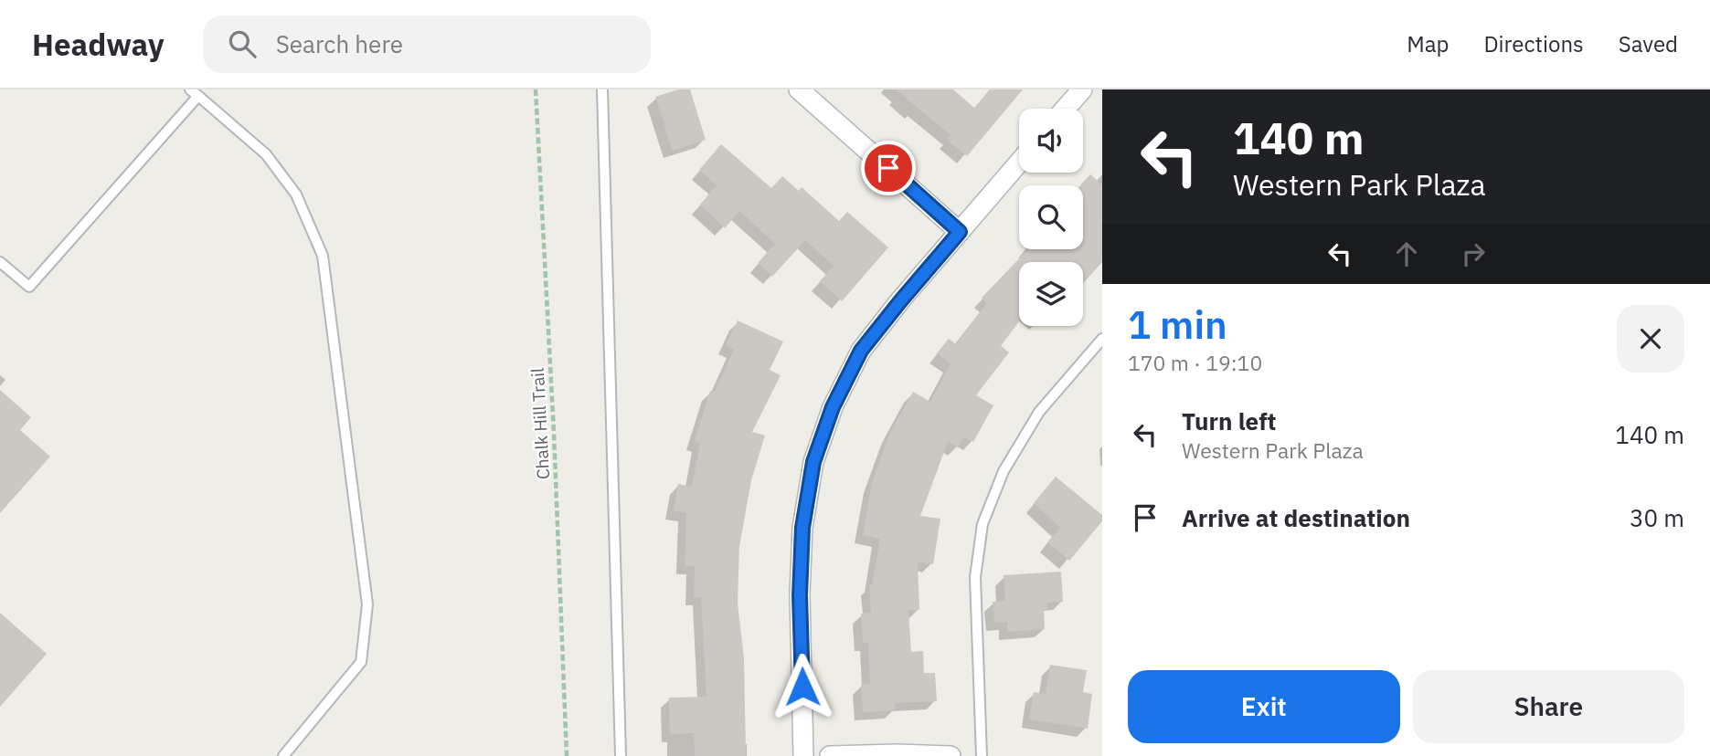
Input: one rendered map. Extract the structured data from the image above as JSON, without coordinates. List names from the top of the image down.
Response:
{
  "streets": {
    "path": ["Chalk Hill Trail"]
  },
  "page": {
    "header": "Headway",
    "search": "Search here",
    "nav": ["Map", "Directions", "Saved"],
    "turn": ["140 m", "Western Park Plaza"],
    "heading": ["1 min", "170 m · 19:10"],
    "list": [
      {
        "name": "Turn left",
        "note": "Western Park Plaza",
        "value": "140 m"
      },
      {
        "name": "Arrive at destination",
        "value": "30 m"
      }
    ],
    "buttons": ["Exit", "Share"]
  }
}
